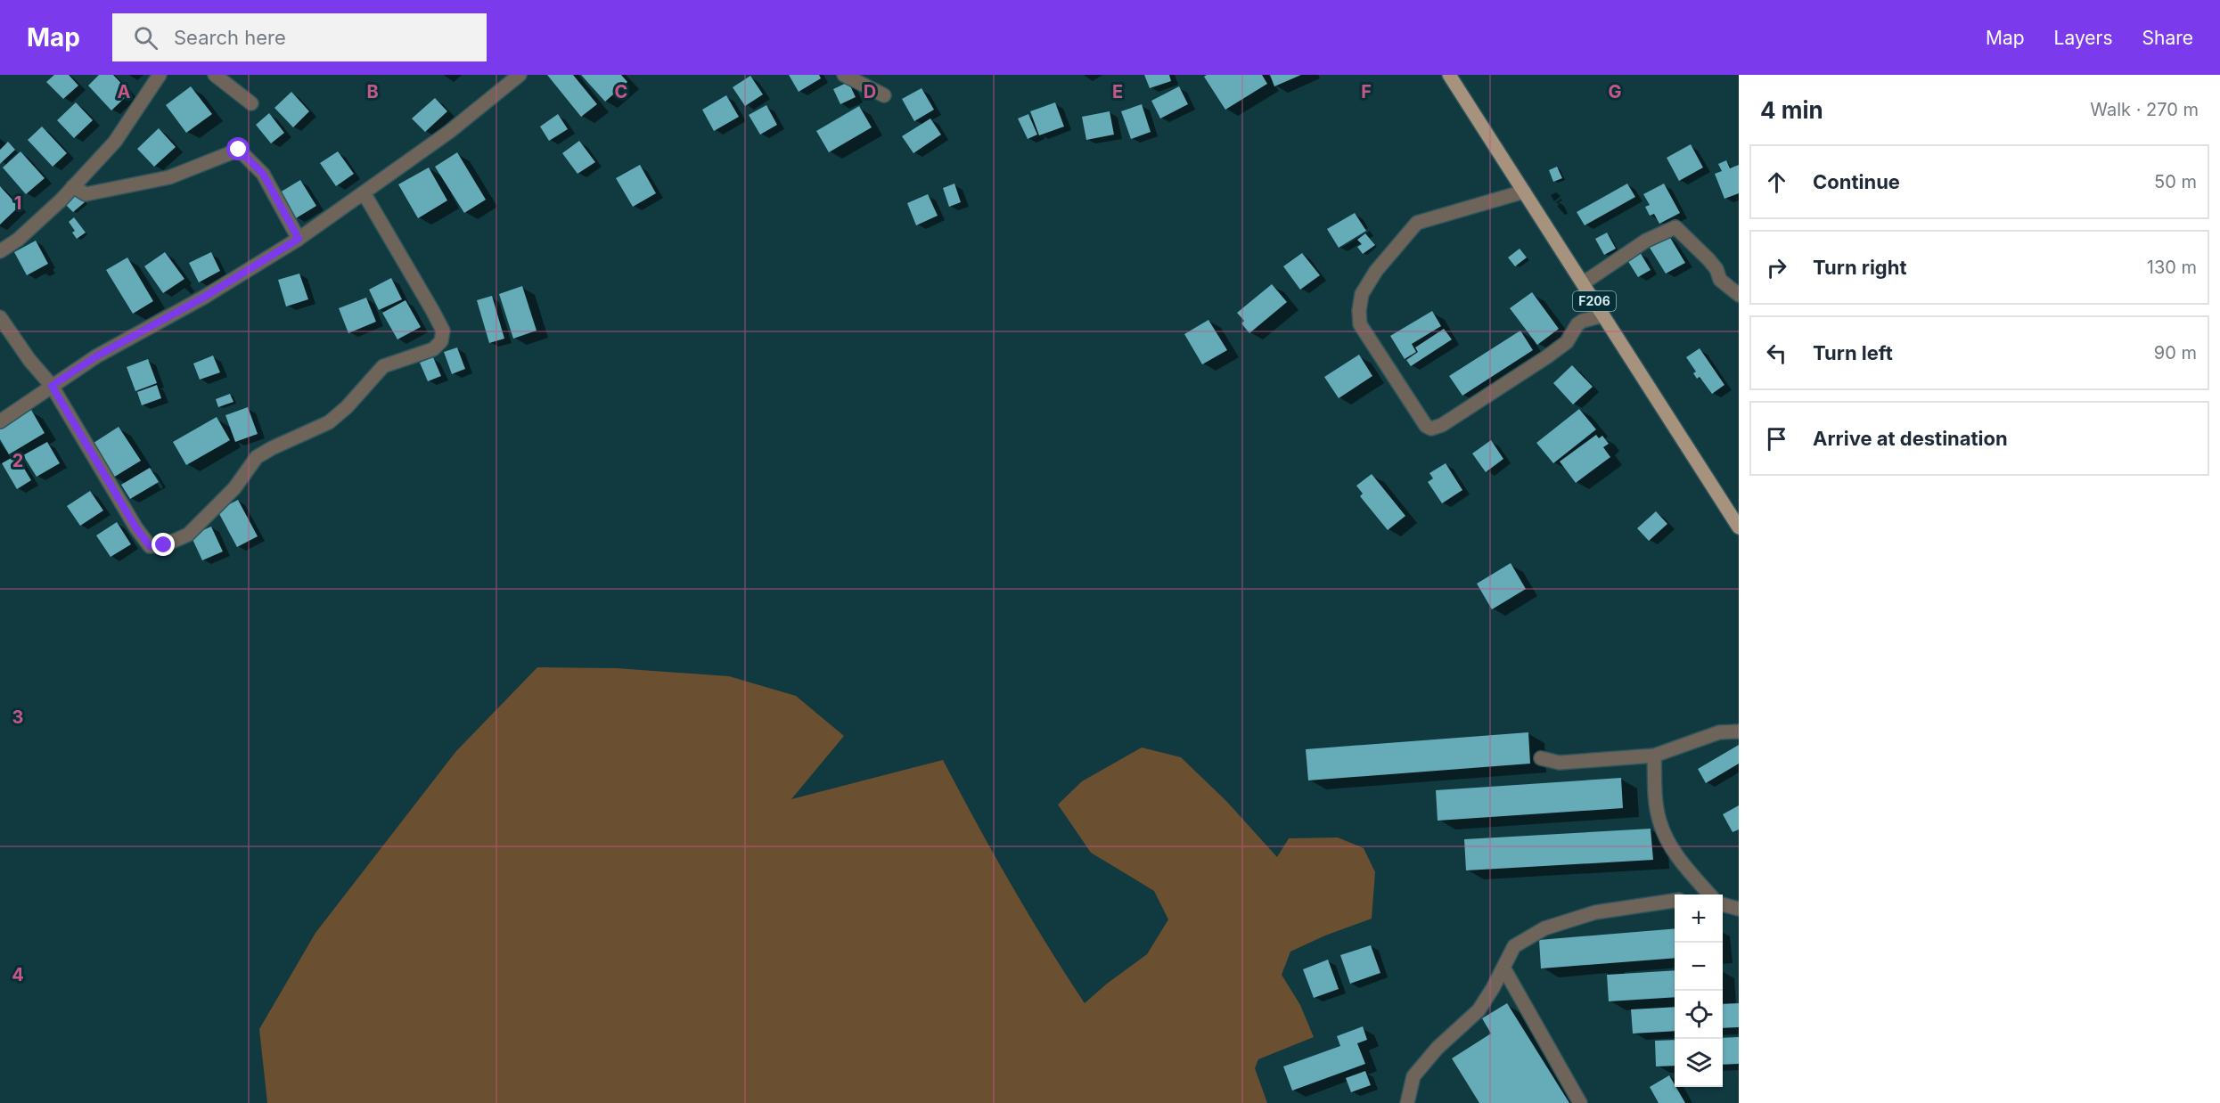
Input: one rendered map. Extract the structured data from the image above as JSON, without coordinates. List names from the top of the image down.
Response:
{
  "streets": {
    "main road": ["F206"]
  },
  "page": {
    "header": "Map",
    "search": "Search here",
    "nav": ["Map", "Layers", "Share"],
    "heading": ["4 min", "Walk · 270 m"],
    "list": [
      ["Continue", "50 m"],
      ["Turn right", "130 m"],
      ["Turn left", "90 m"],
      "Arrive at destination"
    ],
    "map_buttons": ["+", "−"]
  },
  "grid": {
    "columns": [
      "A",
      "B",
      "C",
      "D",
      "E",
      "F",
      "G"
    ],
    "rows": [
      "1",
      "2",
      "3",
      "4"
    ]
  }
}
